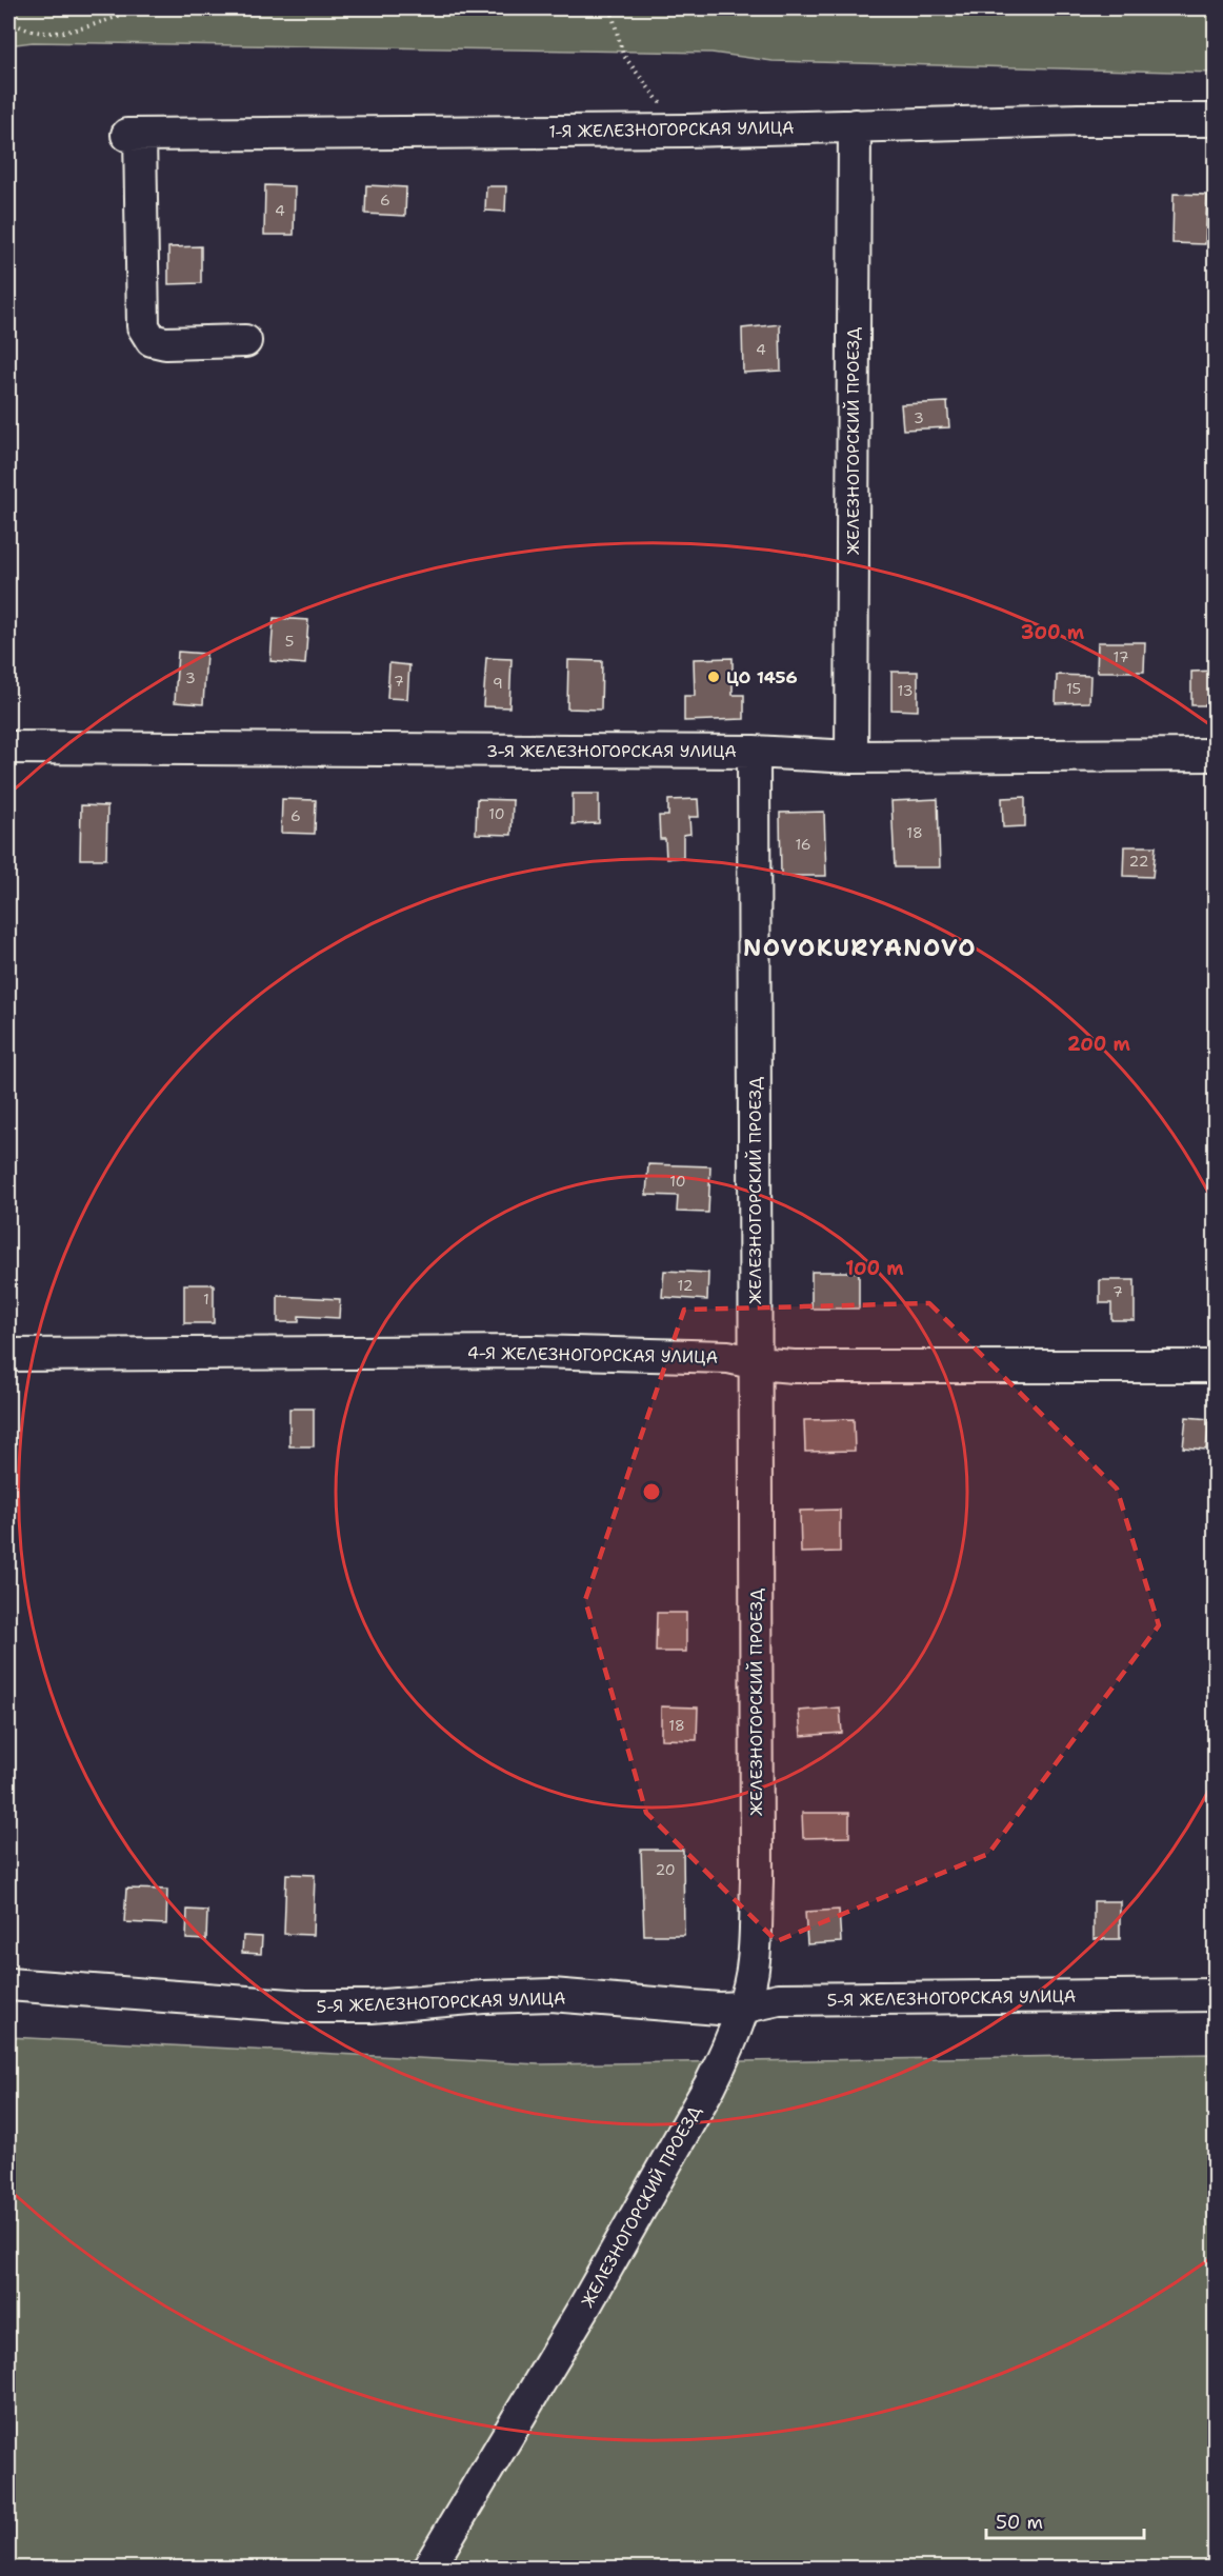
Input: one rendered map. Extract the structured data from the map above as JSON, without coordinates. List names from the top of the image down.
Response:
{
  "streets": {
    "street": [
      "1-Я ЖЕЛЕЗНОГОРСКАЯ УЛИЦА",
      "ЖЕЛЕЗНОГОРСКИЙ ПРОЕЗД",
      "3-Я ЖЕЛЕЗНОГОРСКАЯ УЛИЦА",
      "4-Я ЖЕЛЕЗНОГОРСКАЯ УЛИЦА",
      "5-Я ЖЕЛЕЗНОГОРСКАЯ УЛИЦА"
    ]
  },
  "crossings": [
    ["1-Я ЖЕЛЕЗНОГОРСКАЯ УЛИЦА", "ЖЕЛЕЗНОГОРСКИЙ ПРОЕЗД"],
    ["ЖЕЛЕЗНОГОРСКИЙ ПРОЕЗД", "3-Я ЖЕЛЕЗНОГОРСКАЯ УЛИЦА"],
    ["ЖЕЛЕЗНОГОРСКИЙ ПРОЕЗД", "4-Я ЖЕЛЕЗНОГОРСКАЯ УЛИЦА"],
    ["ЖЕЛЕЗНОГОРСКИЙ ПРОЕЗД", "5-Я ЖЕЛЕЗНОГОРСКАЯ УЛИЦА"]
  ],
  "districts": ["NOVOKURYANOVO"],
  "places": ["ЦО 1456"],
  "house_numbers": [
    "6",
    "4",
    "4",
    "3",
    "5",
    "17",
    "3",
    "7",
    "9",
    "15",
    "13",
    "10",
    "6",
    "18",
    "16",
    "22",
    "10",
    "12",
    "7",
    "1",
    "18",
    "20"
  ],
  "scale_bar": "50 m",
  "rings": ["300 m", "200 m", "100 m"]
}
